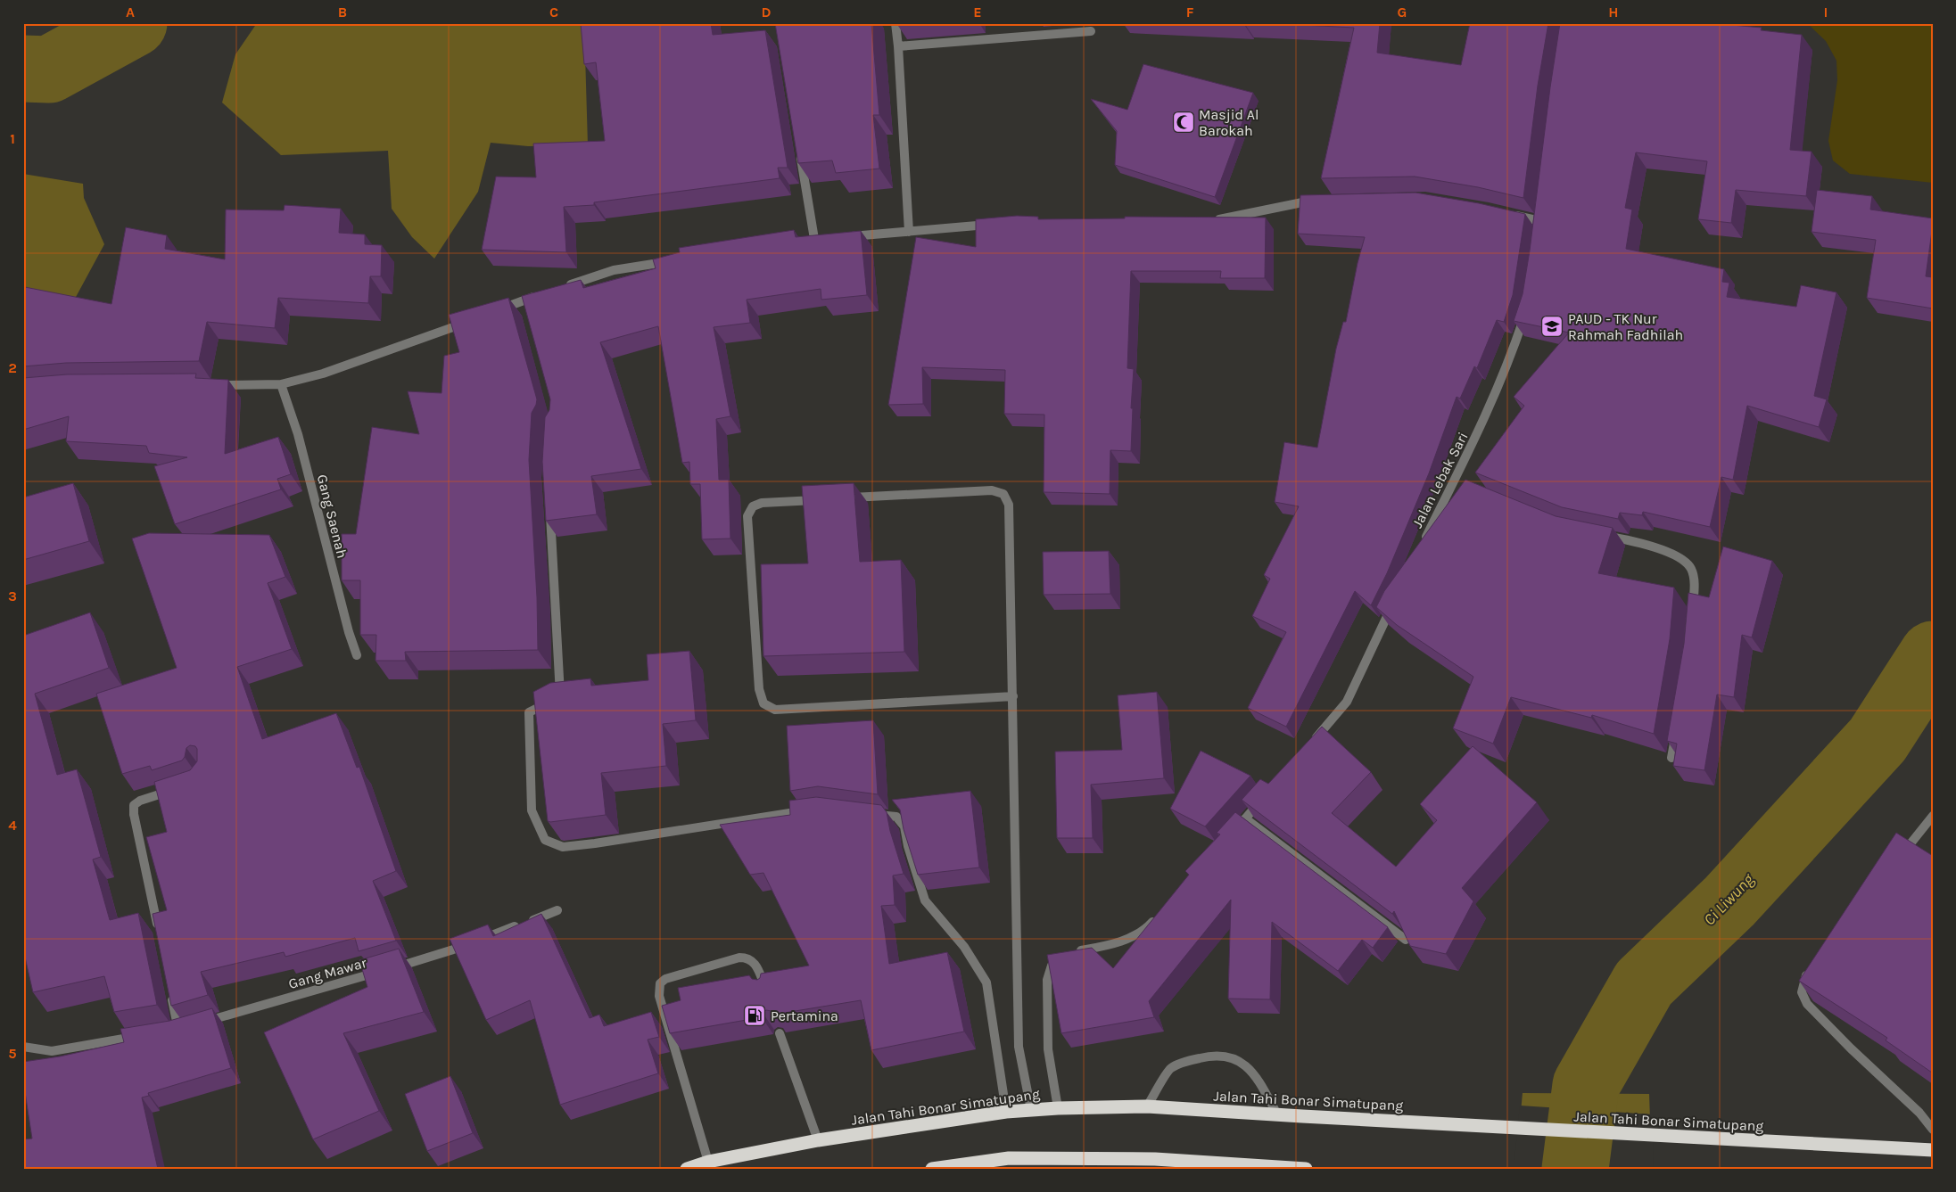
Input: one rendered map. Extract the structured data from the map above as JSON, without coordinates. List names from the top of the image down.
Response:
{
  "streets": {
    "highway": ["Jalan Tahi Bonar Simatupang"],
    "street": ["Jalan Lebak Sari", "Gang Saenah", "Gang Mawar"]
  },
  "water": ["Ci Liwung"],
  "places": {
    "mosque": ["Masjid Al Barokah"],
    "school or university": ["PAUD - TK Nur Rahmah Fadhilah"],
    "fuel station": ["Pertamina"]
  },
  "grid": {
    "columns": [
      "A",
      "B",
      "C",
      "D",
      "E",
      "F",
      "G",
      "H",
      "I"
    ],
    "rows": [
      "1",
      "2",
      "3",
      "4",
      "5"
    ]
  }
}
